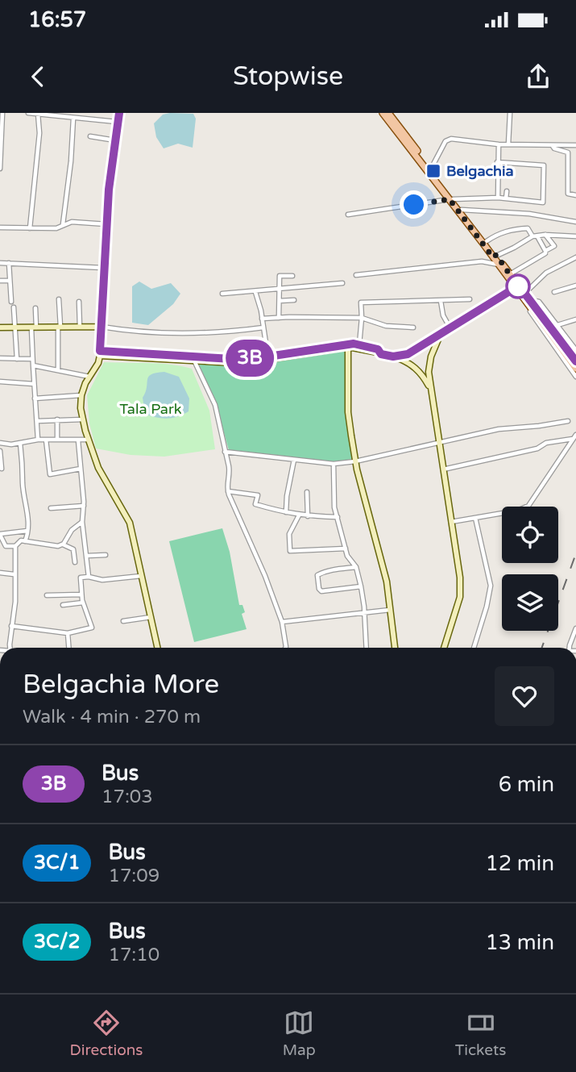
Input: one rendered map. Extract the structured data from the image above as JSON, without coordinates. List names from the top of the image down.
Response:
{
  "parks": ["Tala Park"],
  "places": {
    "transit": ["Belgachia"]
  },
  "lines": ["bus line 3B"],
  "page": {
    "status": "16:57",
    "header": "Stopwise",
    "on_map": "3B",
    "heading": ["Belgachia More", "Walk · 4 min · 270 m"],
    "list": [
      {
        "mark": "3B",
        "name": "Bus",
        "note": "17:03",
        "value": "6 min"
      },
      {
        "mark": "3C/1",
        "name": "Bus",
        "note": "17:09",
        "value": "12 min"
      },
      {
        "mark": "3C/2",
        "name": "Bus",
        "note": "17:10",
        "value": "13 min"
      }
    ],
    "tabs": ["Directions", "Map", "Tickets"]
  }
}
